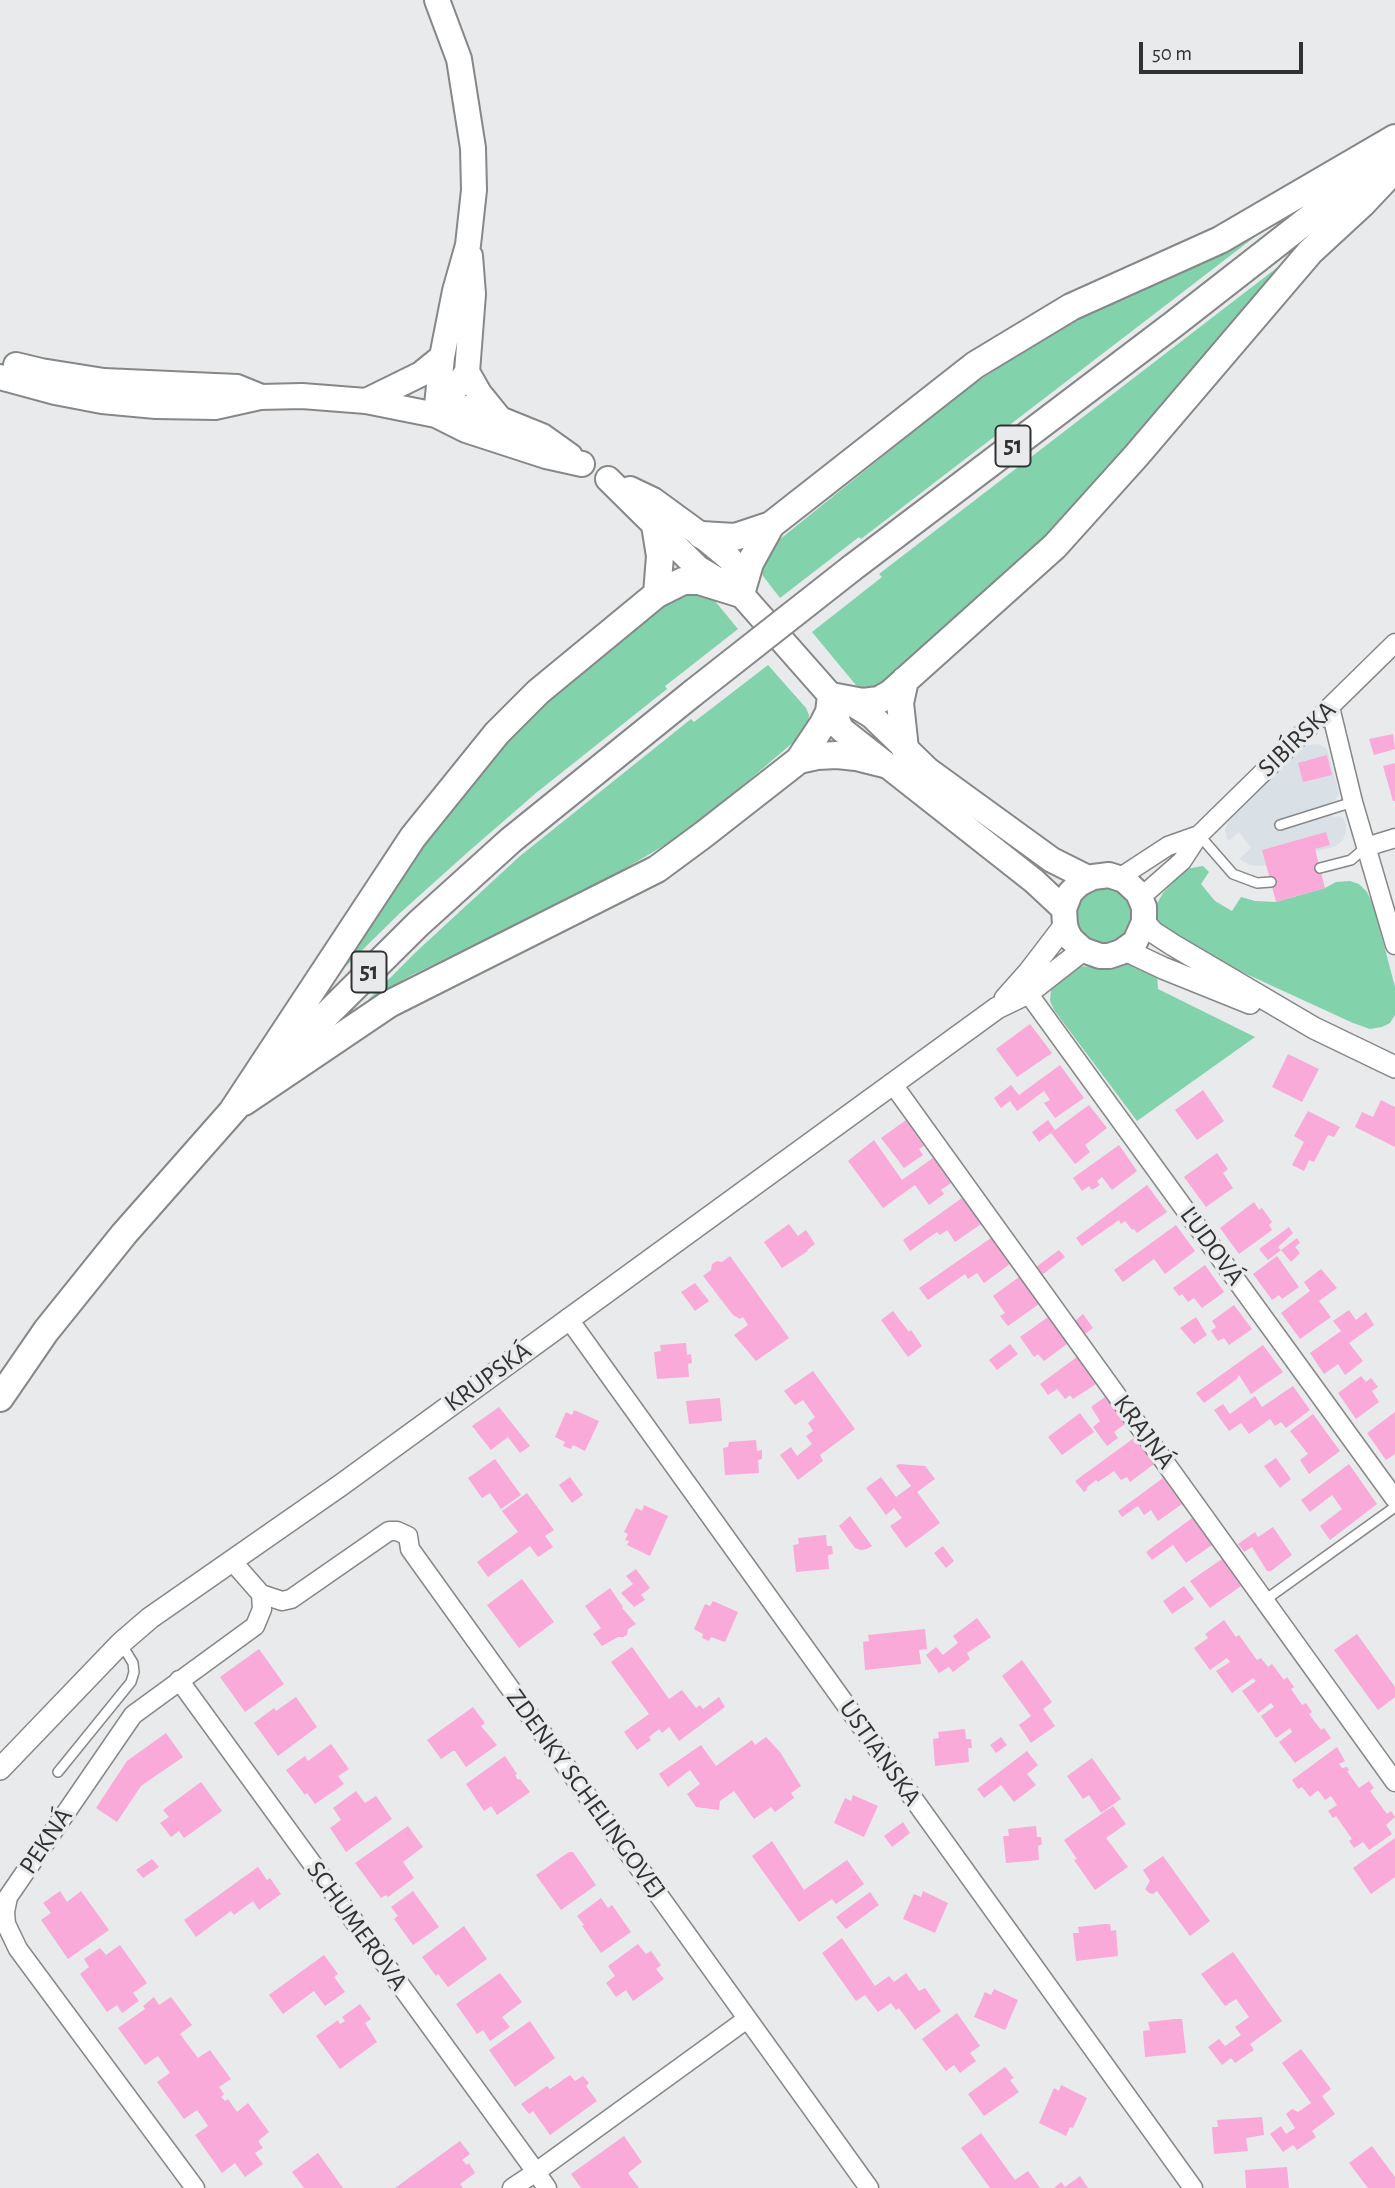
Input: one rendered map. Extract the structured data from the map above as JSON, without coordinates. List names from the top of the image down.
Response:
{
  "streets": {
    "main road": ["51"],
    "street": [
      "SIBÍRSKA",
      "ĽUDOVÁ",
      "KRUPSKÁ",
      "KRAJNÁ",
      "USTIANSKA",
      "ZDENKY SCHELINGOVEJ",
      "PEKNÁ",
      "SCHUMEROVA"
    ]
  },
  "crossings": [
    ["SIBÍRSKA", "KRUPSKÁ"],
    ["ĽUDOVÁ", "KRUPSKÁ"],
    ["KRUPSKÁ", "KRAJNÁ"],
    ["KRUPSKÁ", "USTIANSKA"],
    ["ZDENKY SCHELINGOVEJ", "PEKNÁ"],
    ["PEKNÁ", "SCHUMEROVA"]
  ],
  "scale_bar": "50 m"
}
